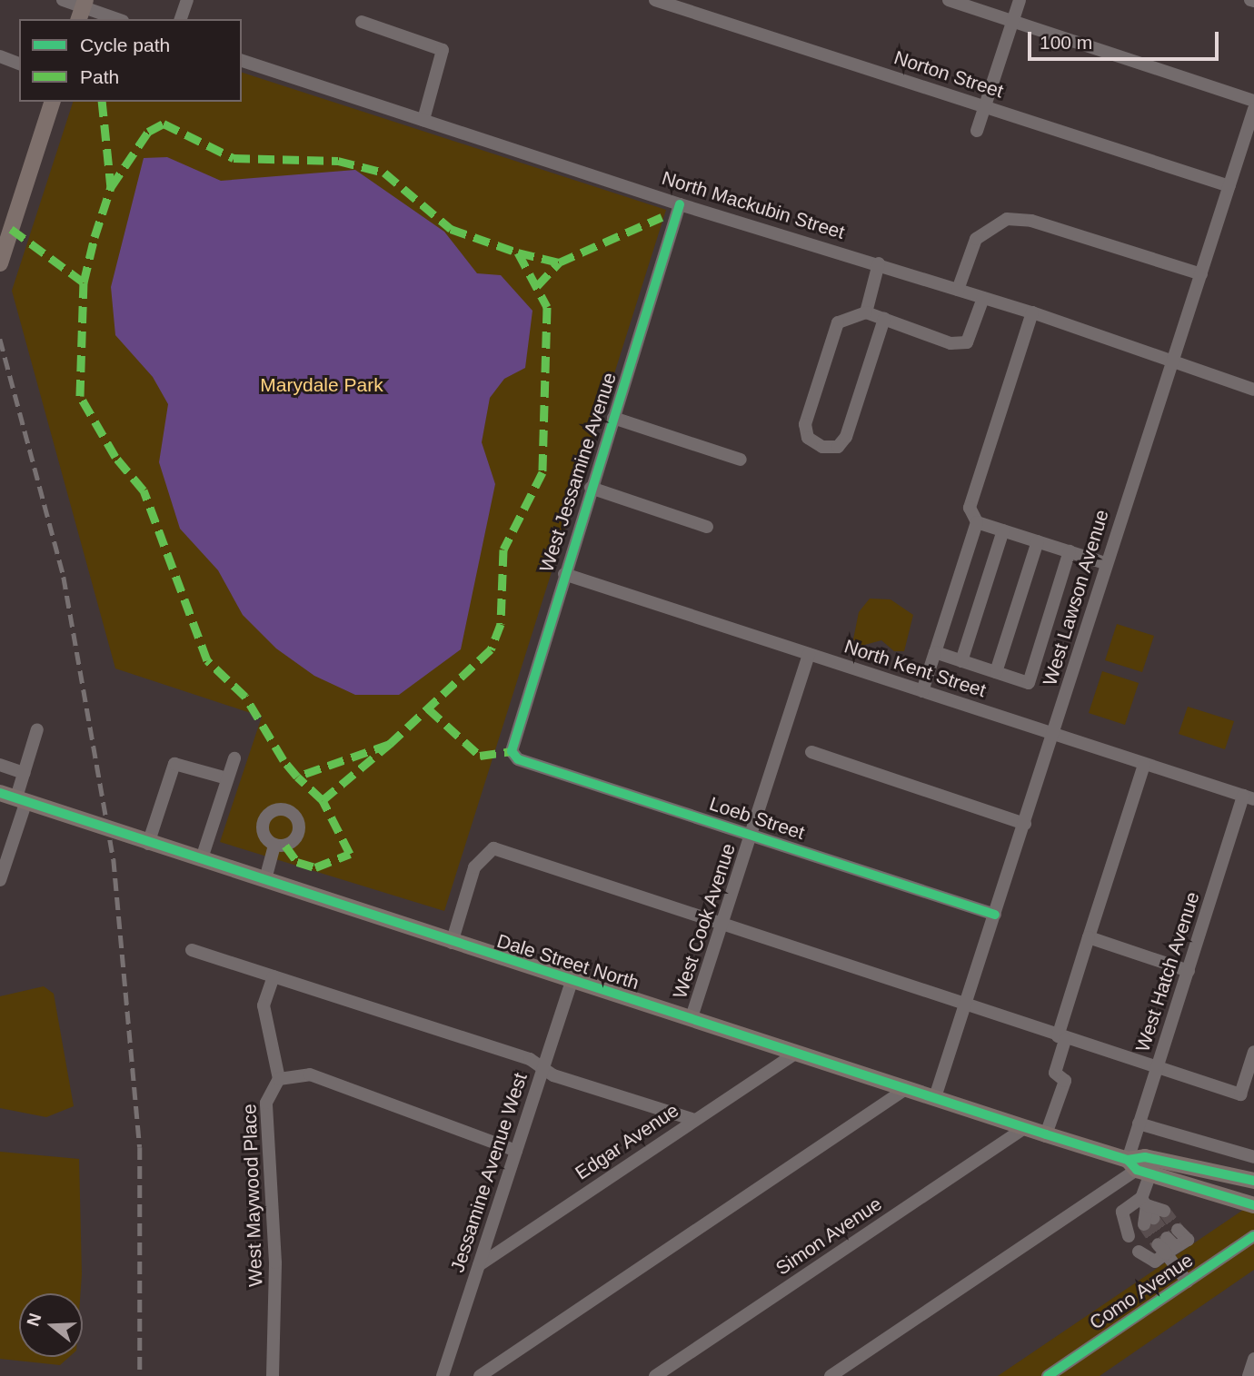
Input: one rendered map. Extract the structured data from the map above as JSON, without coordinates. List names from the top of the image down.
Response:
{
  "streets": {
    "main road": ["Dale Street North"],
    "street": [
      "Norton Street",
      "North Mackubin Street",
      "West Jessamine Avenue",
      "West Lawson Avenue",
      "North Kent Street",
      "Loeb Street",
      "West Cook Avenue",
      "West Hatch Avenue",
      "Edgar Avenue",
      "Jessamine Avenue West",
      "West Maywood Place",
      "Simon Avenue",
      "Como Avenue"
    ]
  },
  "crossings": [
    ["Norton Street", "West Lawson Avenue"],
    ["North Mackubin Street", "West Jessamine Avenue"],
    ["North Mackubin Street", "West Lawson Avenue"],
    ["West Jessamine Avenue", "North Kent Street"],
    ["West Jessamine Avenue", "Loeb Street"],
    ["West Lawson Avenue", "North Kent Street"],
    ["West Lawson Avenue", "Loeb Street"],
    ["West Lawson Avenue", "Dale Street North"],
    ["North Kent Street", "West Cook Avenue"],
    ["North Kent Street", "West Hatch Avenue"],
    ["Loeb Street", "West Cook Avenue"],
    ["West Cook Avenue", "Dale Street North"],
    ["Dale Street North", "West Hatch Avenue"],
    ["Dale Street North", "Edgar Avenue"],
    ["Dale Street North", "Jessamine Avenue West"],
    ["Dale Street North", "Simon Avenue"],
    ["Edgar Avenue", "Jessamine Avenue West"]
  ],
  "parks": ["Marydale Park"],
  "legend": ["Cycle path", "Path"],
  "scale_bar": "100 m",
  "north": "left"
}
